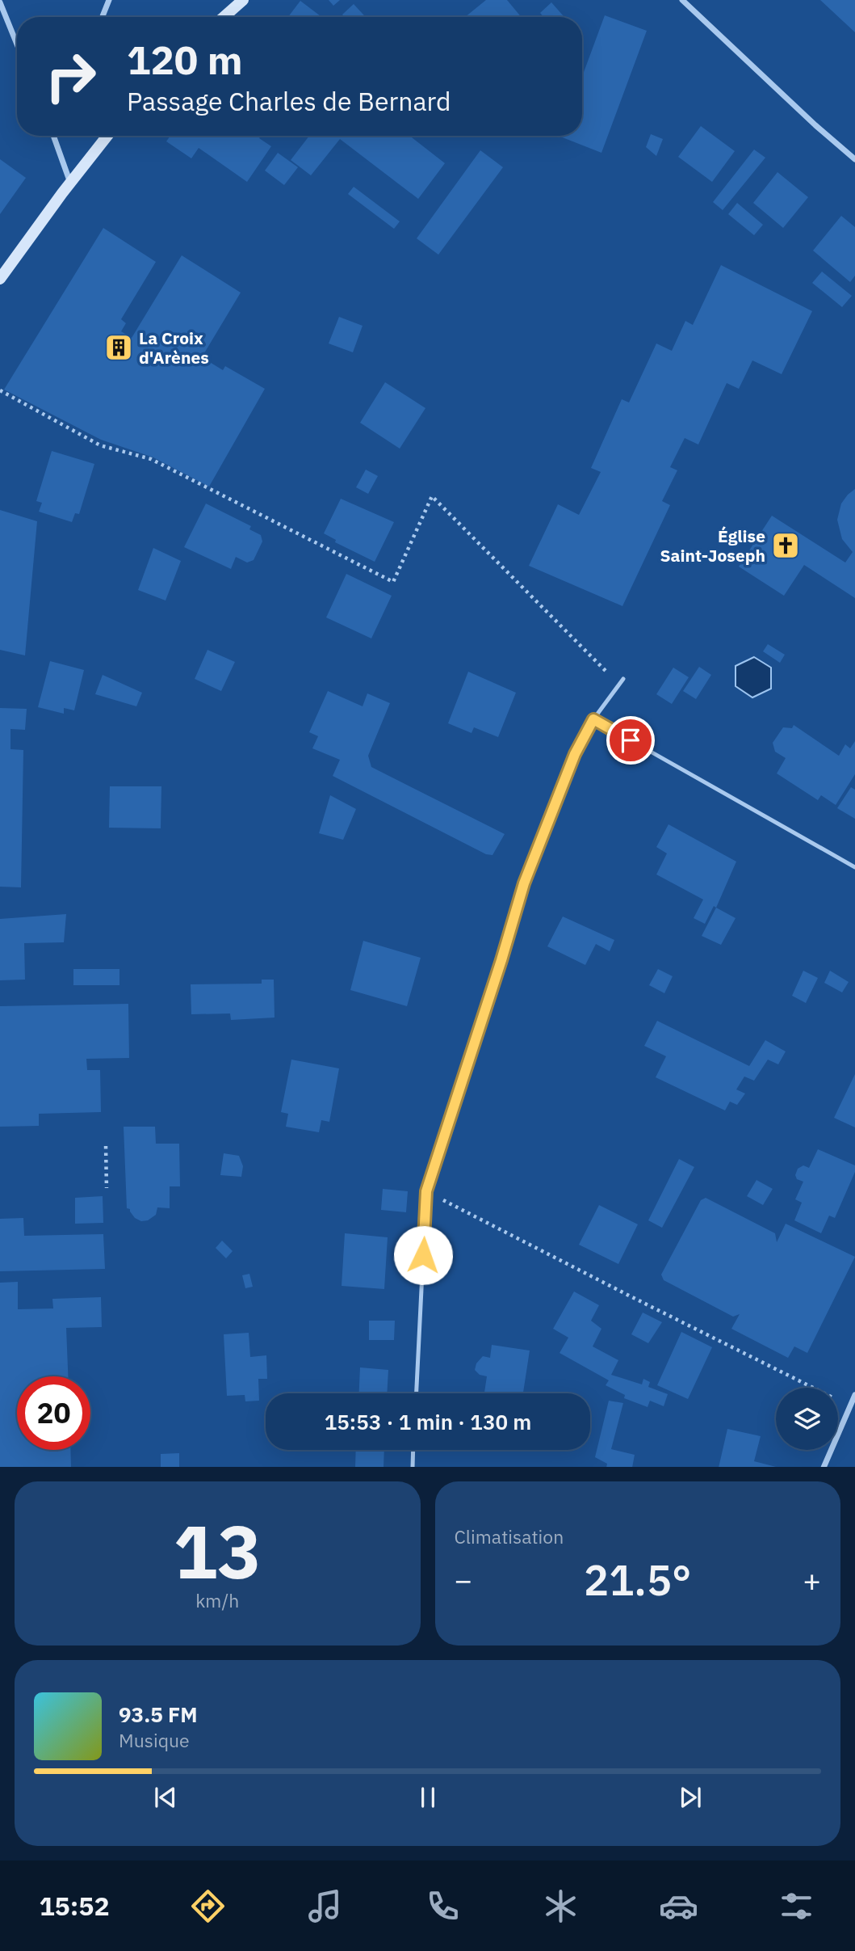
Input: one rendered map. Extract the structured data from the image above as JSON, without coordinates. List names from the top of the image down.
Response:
{
  "places": {
    "building": ["La Croix d'Arènes"],
    "church": ["Église Saint-Joseph"]
  },
  "page": {
    "turn": ["120 m", "Passage Charles de Bernard"],
    "limit": "20",
    "trip": "15:53 · 1 min · 130 m",
    "tile": [
      ["13", "km/h"],
      "Climatisation"
    ],
    "heat": ["−", "21.5°", "+"],
    "song": ["93.5 FM", "Musique"],
    "tabs": "15:52"
  }
}
